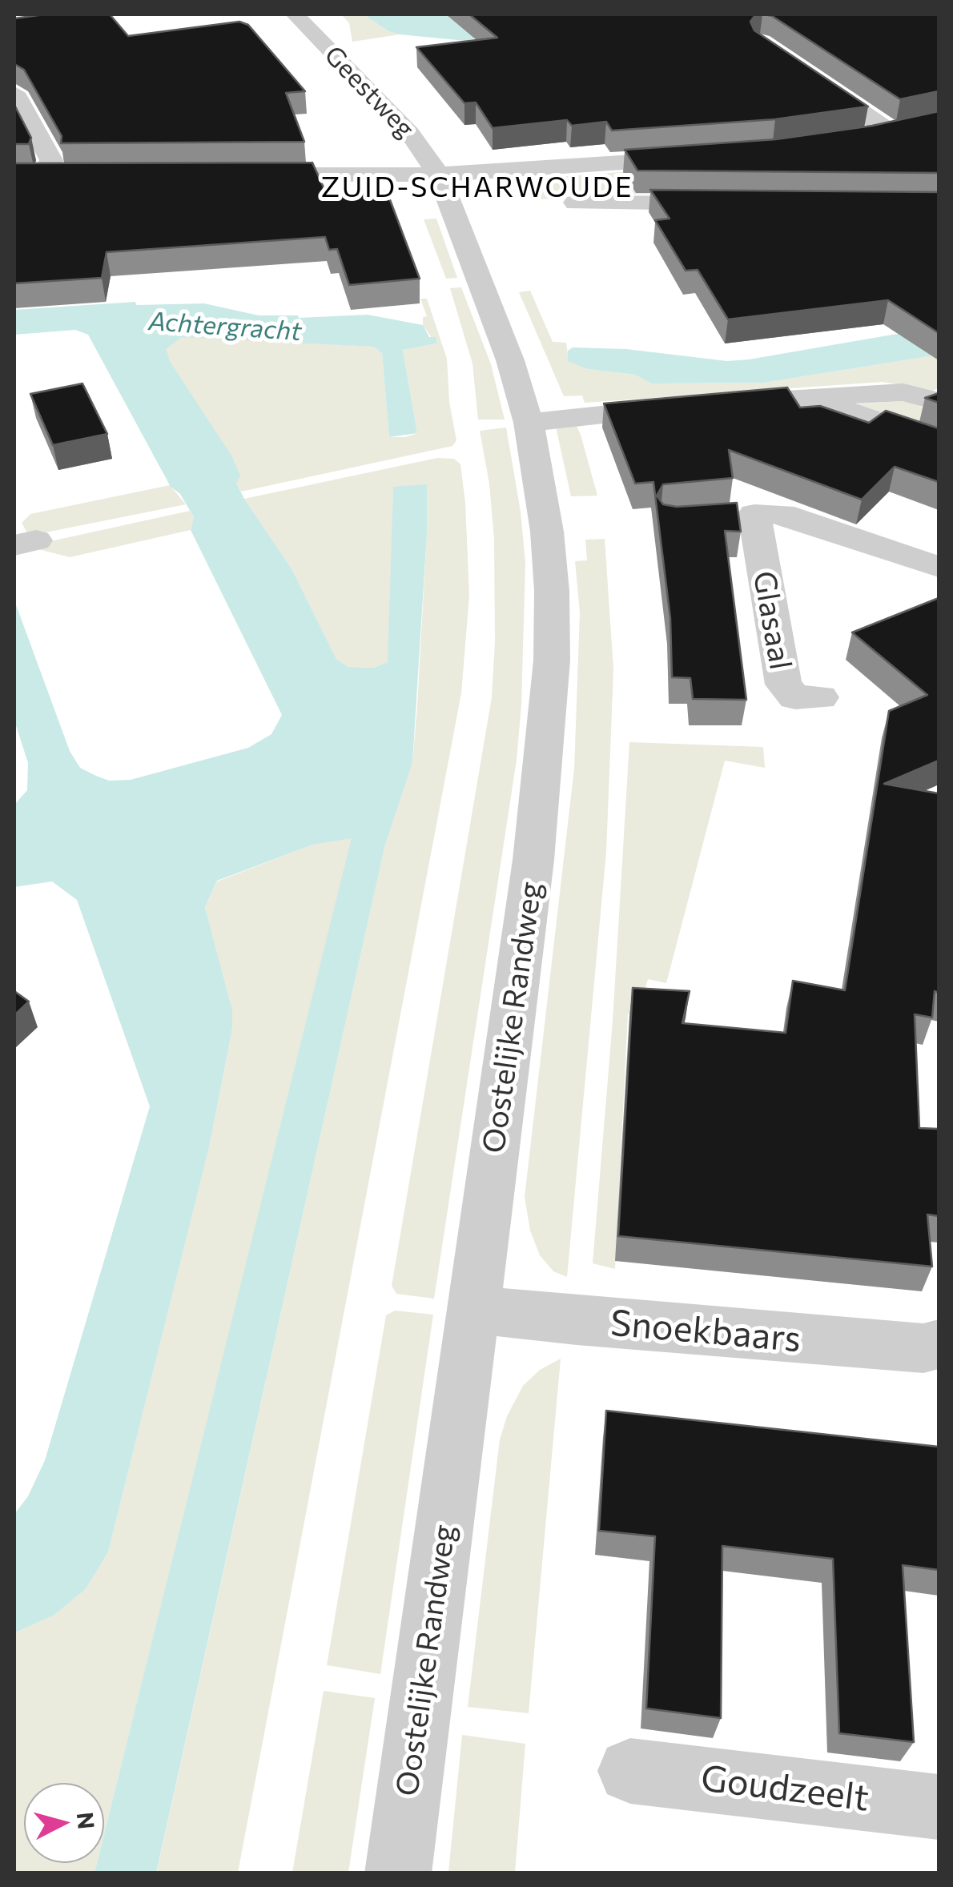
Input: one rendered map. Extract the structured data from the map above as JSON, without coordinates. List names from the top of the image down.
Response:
{
  "streets": {
    "street": [
      "Geestweg",
      "Glasaal",
      "Oostelijke Randweg",
      "Snoekbaars",
      "Goudzeelt"
    ]
  },
  "crossings": [
    ["Geestweg", "Oostelijke Randweg"],
    ["Oostelijke Randweg", "Snoekbaars"]
  ],
  "districts": ["ZUID-SCHARWOUDE"],
  "water": ["Achtergracht"],
  "north": "right"
}
